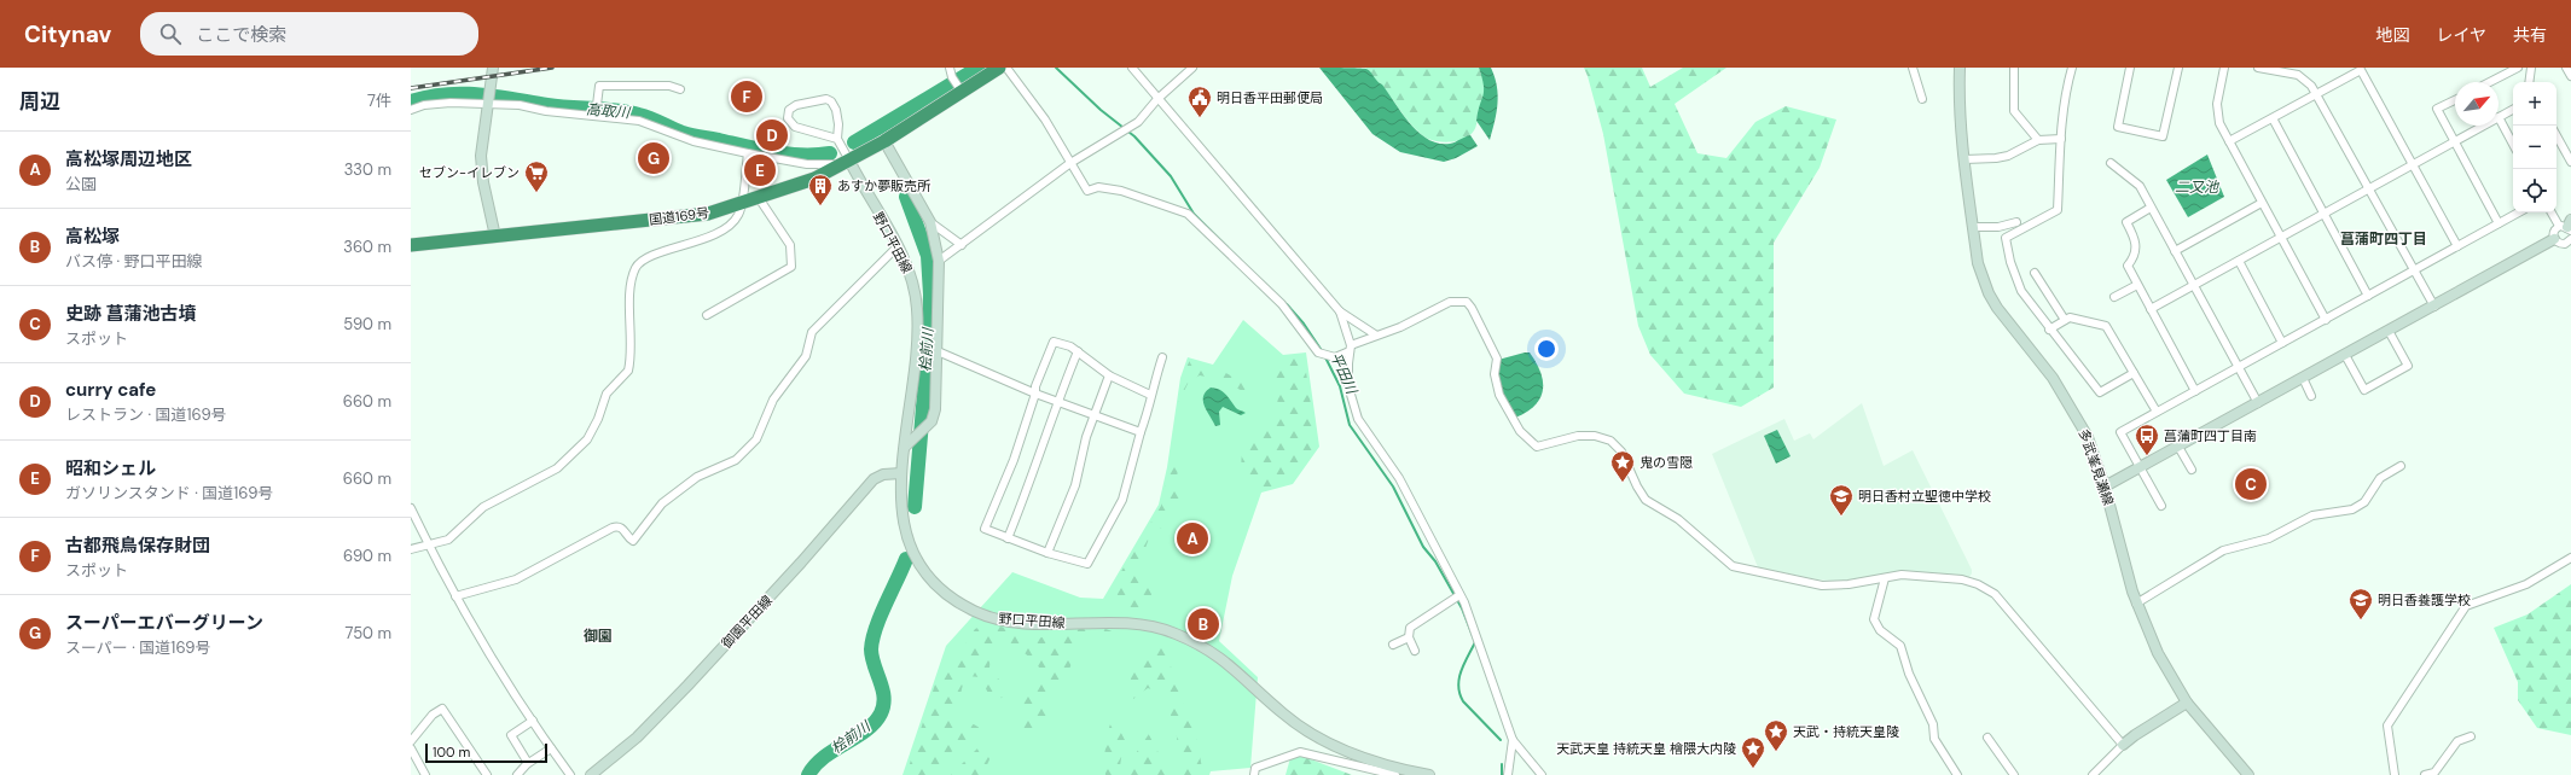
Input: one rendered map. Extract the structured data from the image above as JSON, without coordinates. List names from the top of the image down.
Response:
{
  "streets": {
    "highway": ["国道169号"],
    "main road": ["野口平田線", "多武峯見瀬線", "御園平田線"]
  },
  "crossings": [
    ["国道169号", "野口平田線"],
    ["野口平田線", "御園平田線"]
  ],
  "districts": ["菖蒲町四丁目", "御園"],
  "water": [
    "高取川",
    "二又池",
    "桧前川",
    "平田川"
  ],
  "places": {
    "public building": ["明日香平田郵便局"],
    "supermarket": ["セブン-イレブン"],
    "building": ["あすか夢販売所"],
    "bus stop": ["菖蒲町四丁目南"],
    "place": ["鬼の雪隠", "天武・持統天皇陵", "天武天皇 持統天皇 檜隈大内陵"],
    "school or university": ["明日香村立聖徳中学校", "明日香養護学校"]
  },
  "scale_bar": "100 m",
  "north": "top right",
  "page": {
    "header": "Citynav",
    "search": "ここで検索",
    "nav": ["地図", "レイヤ", "共有"],
    "heading": ["周辺", "7件"],
    "pins": [
      "F",
      "D",
      "G",
      "E",
      "C",
      "A",
      "B"
    ],
    "map_buttons": ["+", "−"],
    "list": [
      {
        "mark": "A",
        "name": "高松塚周辺地区",
        "note": "公園",
        "value": "330 m"
      },
      {
        "mark": "B",
        "name": "高松塚",
        "note": "バス停 · 野口平田線",
        "value": "360 m"
      },
      {
        "mark": "C",
        "name": "史跡 菖蒲池古墳",
        "note": "スポット",
        "value": "590 m"
      },
      {
        "mark": "D",
        "name": "curry cafe",
        "note": "レストラン · 国道169号",
        "value": "660 m"
      },
      {
        "mark": "E",
        "name": "昭和シェル",
        "note": "ガソリンスタンド · 国道169号",
        "value": "660 m"
      },
      {
        "mark": "F",
        "name": "古都飛鳥保存財団",
        "note": "スポット",
        "value": "690 m"
      },
      {
        "mark": "G",
        "name": "スーパーエバーグリーン",
        "note": "スーパー · 国道169号",
        "value": "750 m"
      }
    ],
    "scale": "100 m"
  }
}
